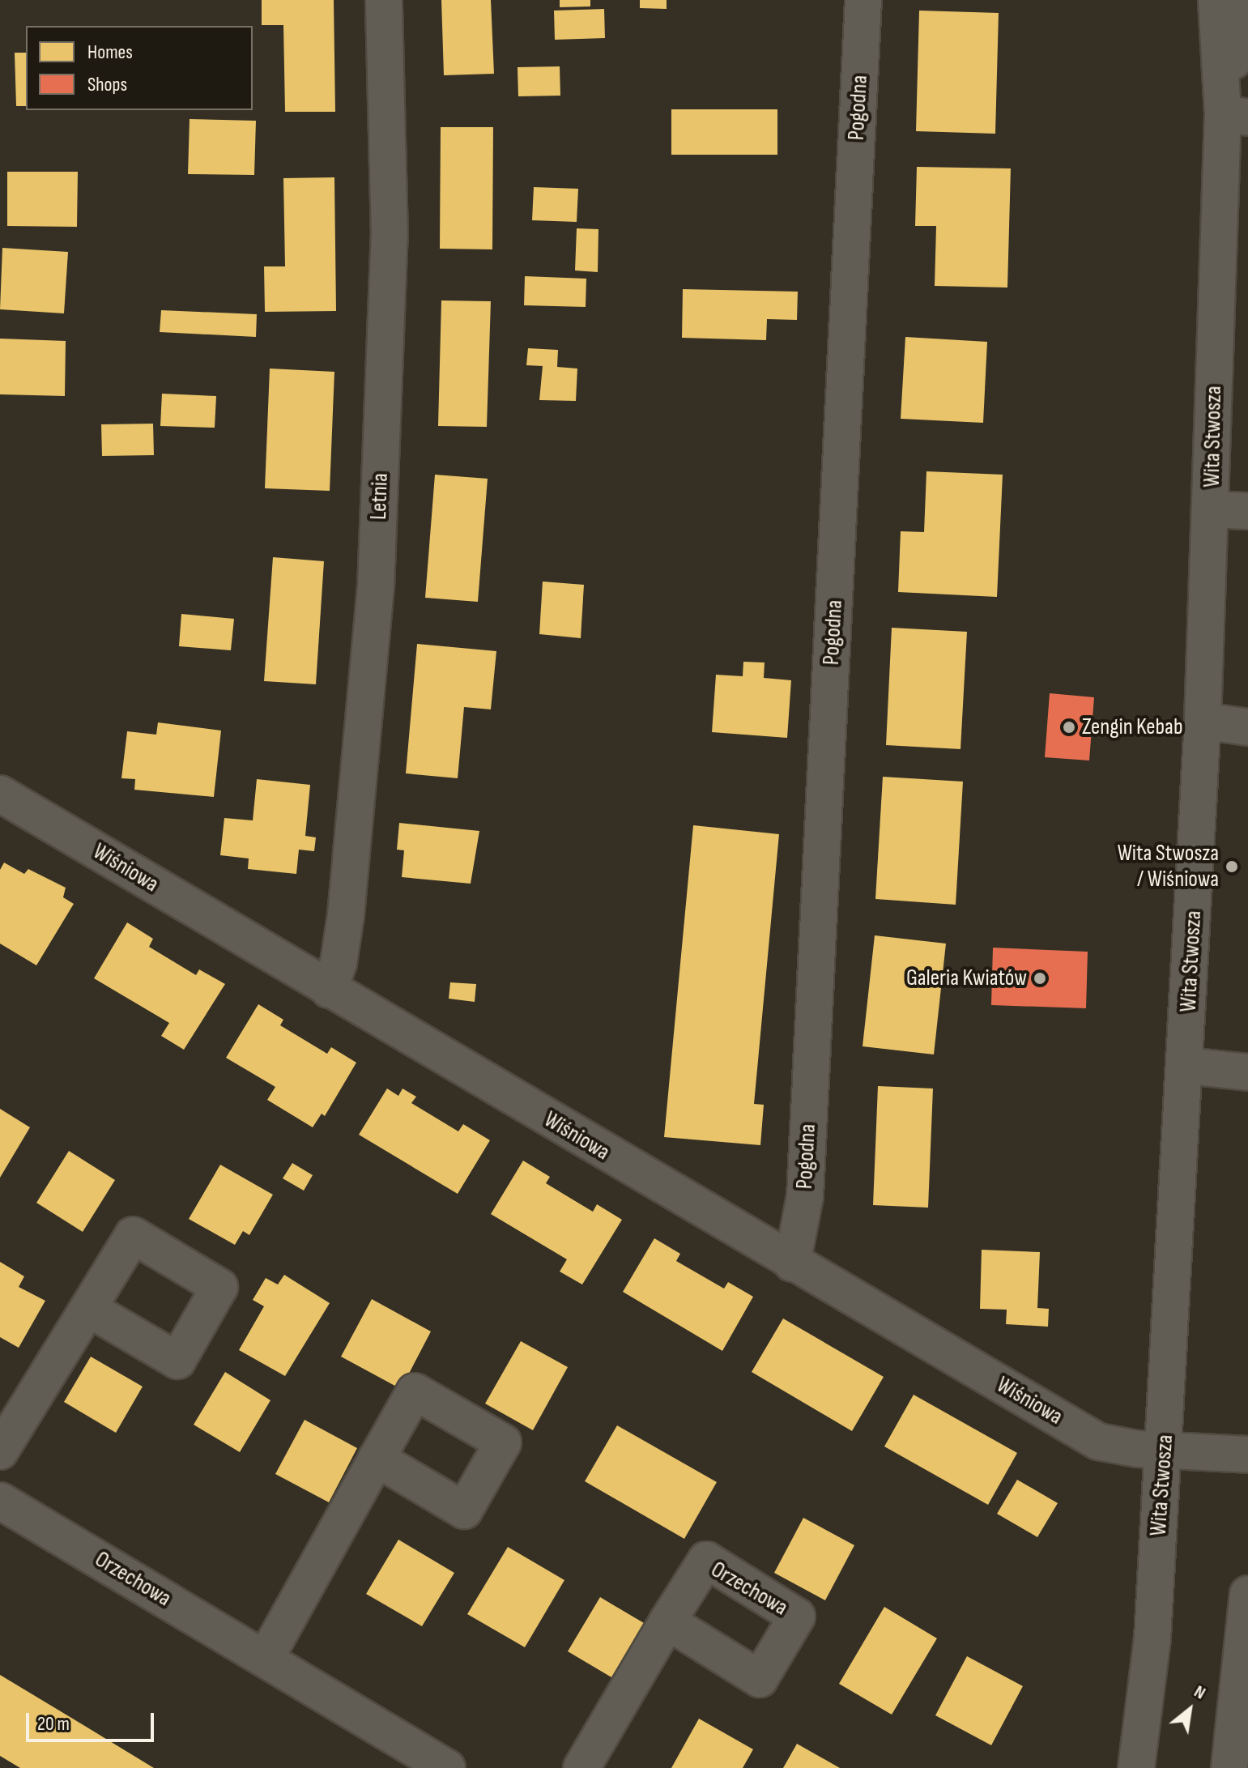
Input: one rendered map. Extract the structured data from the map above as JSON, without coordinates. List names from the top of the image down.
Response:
{
  "streets": {
    "street": [
      "Pogodna",
      "Wita Stwosza",
      "Letnia",
      "Wiśniowa",
      "Orzechowa"
    ]
  },
  "crossings": [
    ["Pogodna", "Wiśniowa"],
    ["Wita Stwosza", "Wiśniowa"],
    ["Letnia", "Wiśniowa"]
  ],
  "places": ["Zengin Kebab", "Wita Stwosza / Wiśniowa", "Galeria Kwiatów"],
  "legend": ["Homes", "Shops"],
  "scale_bar": "20 m",
  "north": "top right"
}
